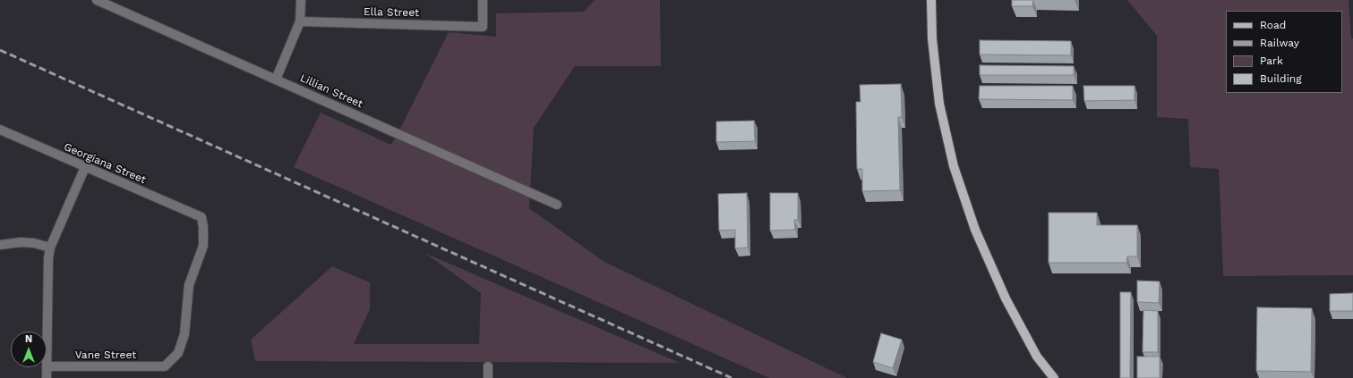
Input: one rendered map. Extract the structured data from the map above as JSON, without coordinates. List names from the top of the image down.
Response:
{
  "streets": {
    "street": [
      "Ella Street",
      "Lillian Street",
      "Georgiana Street",
      "Vane Street"
    ]
  },
  "crossings": [
    ["Georgiana Street", "Vane Street"]
  ],
  "legend": [
    "Road",
    "Railway",
    "Park",
    "Building"
  ],
  "north": "top"
}
